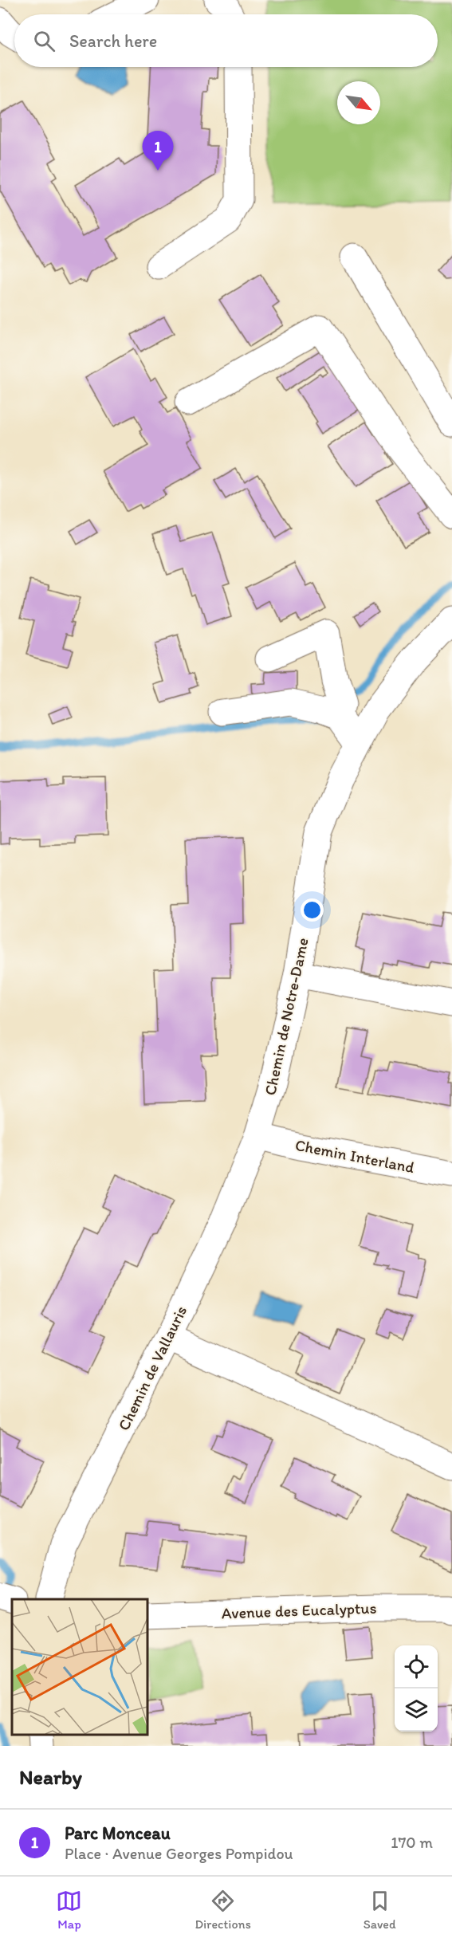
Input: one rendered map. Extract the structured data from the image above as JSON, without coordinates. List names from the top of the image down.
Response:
{
  "streets": {
    "street": [
      "Chemin de Notre-Dame",
      "Chemin Interland",
      "Chemin de Vallauris",
      "Avenue des Eucalyptus"
    ]
  },
  "crossings": [
    ["Chemin de Notre-Dame", "Chemin Interland"],
    ["Chemin de Notre-Dame", "Chemin de Vallauris"],
    ["Chemin Interland", "Chemin de Vallauris"]
  ],
  "north": "bottom right",
  "page": {
    "search": "Search here",
    "pins": "1",
    "heading": "Nearby",
    "list": [
      {
        "mark": "1",
        "name": "Parc Monceau",
        "note": "Place · Avenue Georges Pompidou",
        "value": "170 m"
      }
    ],
    "nav": ["Map", "Directions", "Saved"]
  }
}
